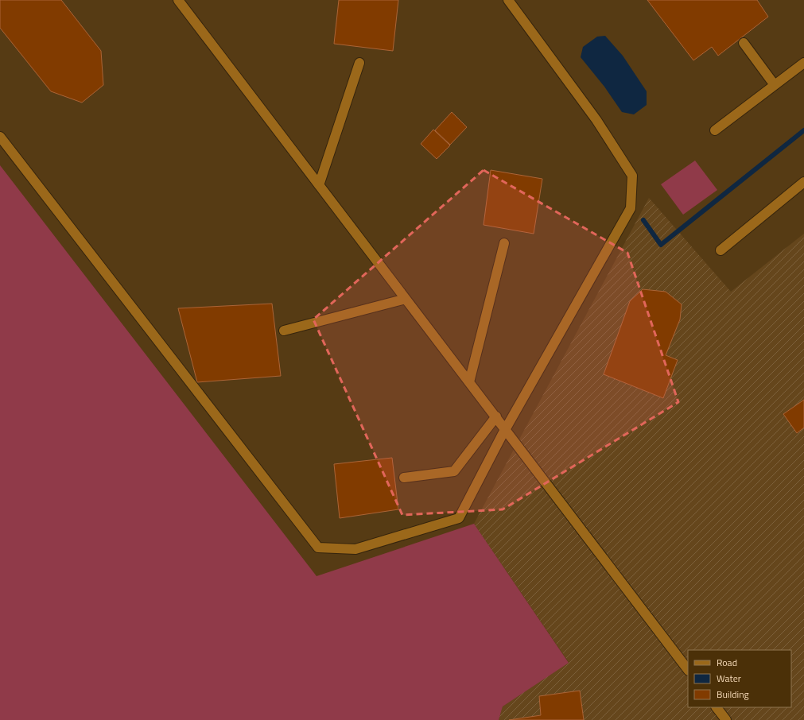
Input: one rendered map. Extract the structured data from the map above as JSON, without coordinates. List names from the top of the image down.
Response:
{
  "legend": ["Road", "Water", "Building"]
}
